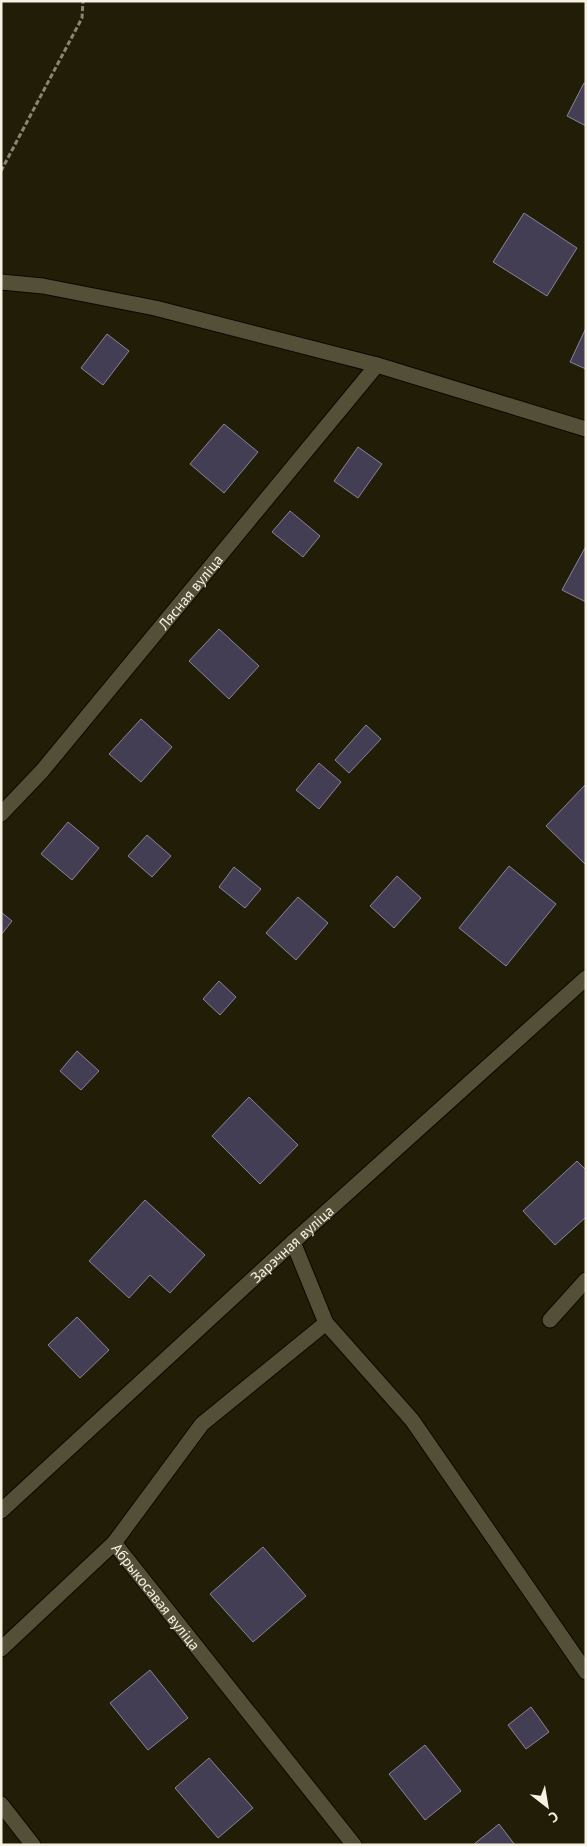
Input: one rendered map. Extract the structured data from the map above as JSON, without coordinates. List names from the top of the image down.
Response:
{
  "streets": {
    "street": ["Лясная вуліца", "Зарэчная вуліца", "Абрыкосавая вуліца"]
  },
  "north": "bottom right"
}
